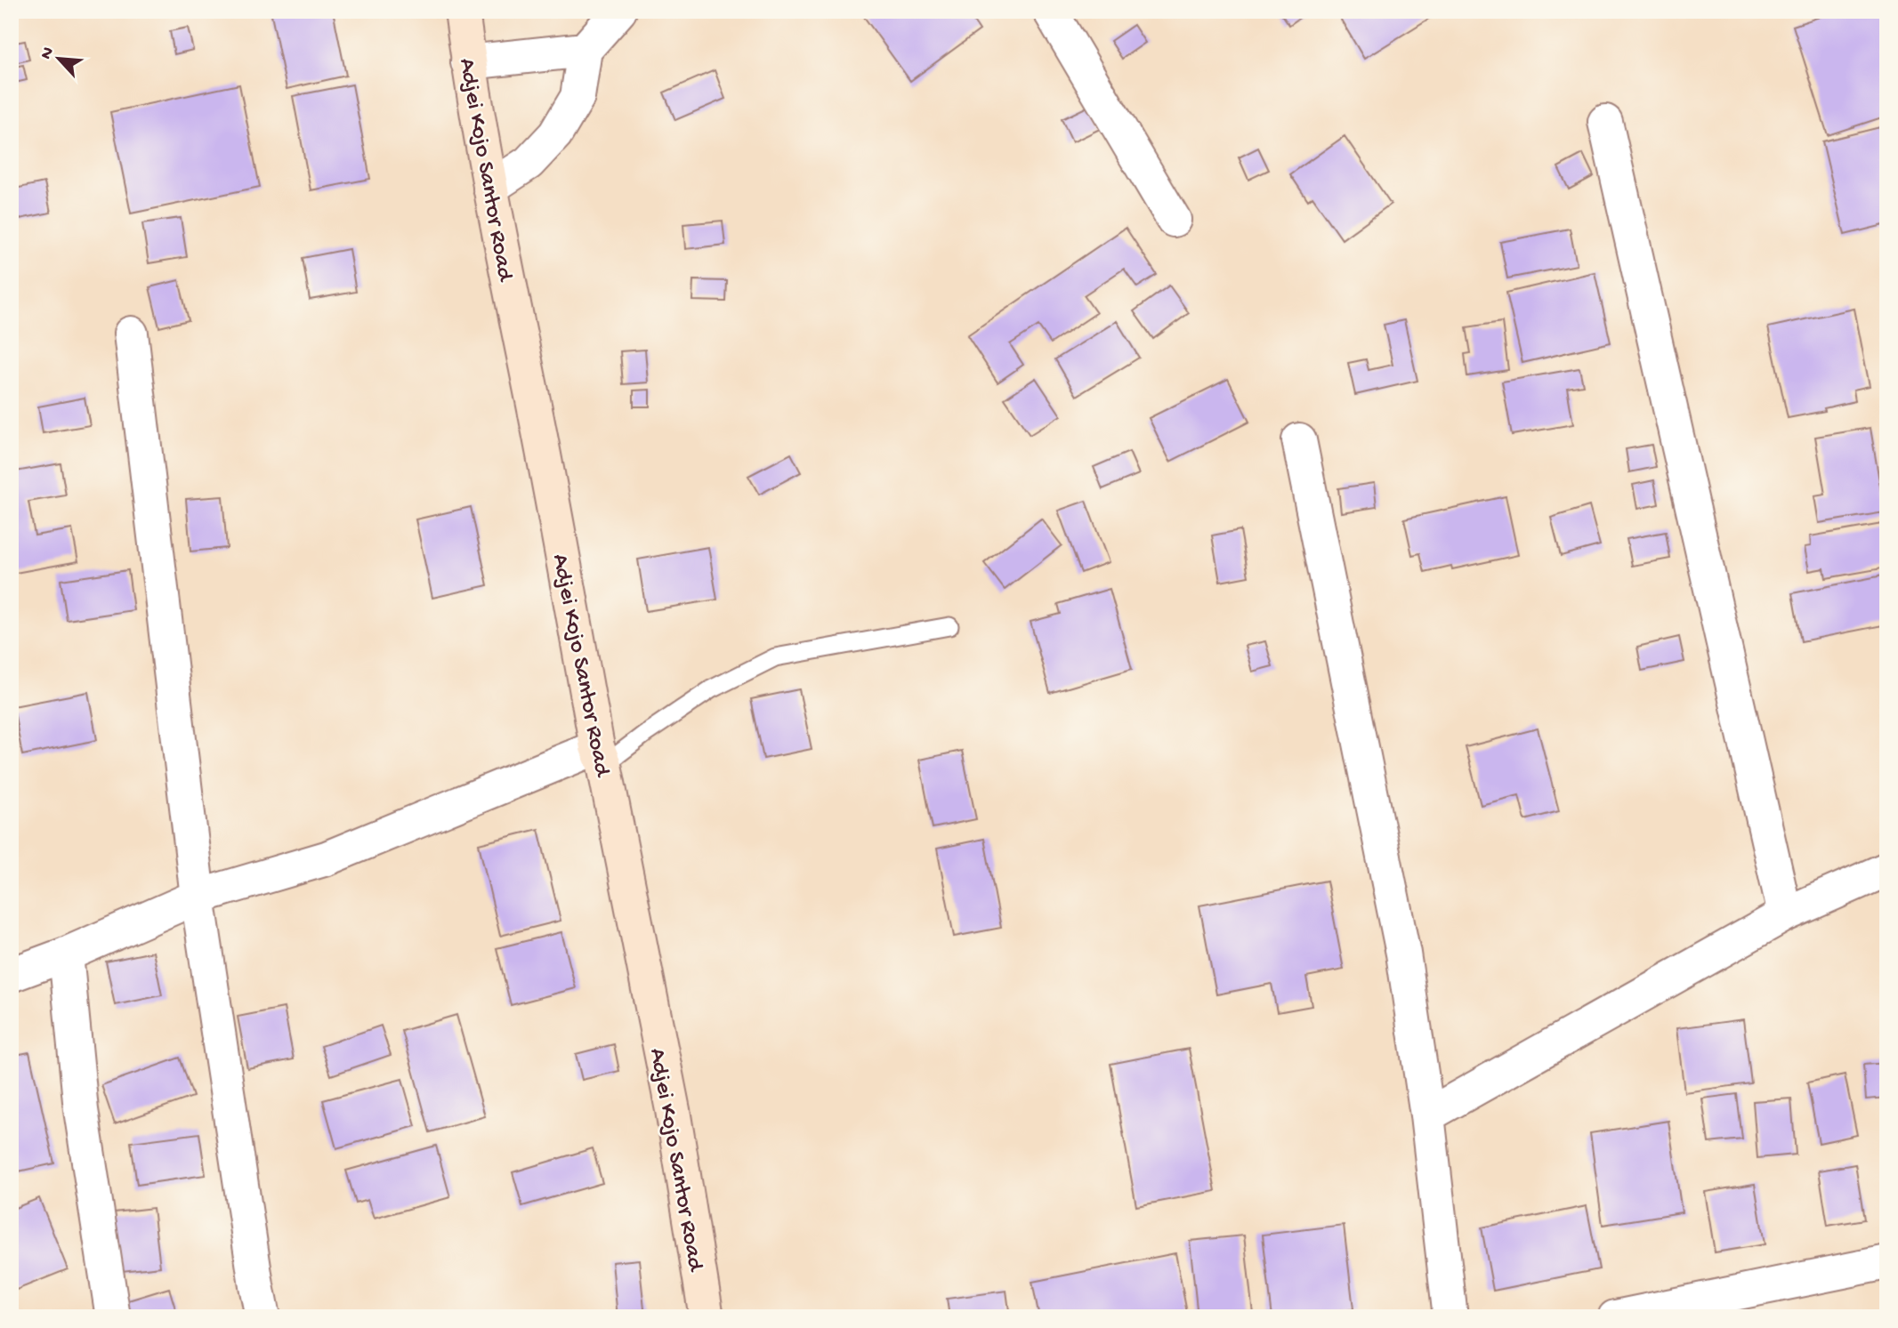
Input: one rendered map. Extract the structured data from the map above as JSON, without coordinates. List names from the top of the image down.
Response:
{
  "streets": {
    "street": ["Adjei Kojo Santor Road"]
  },
  "north": "top left"
}
